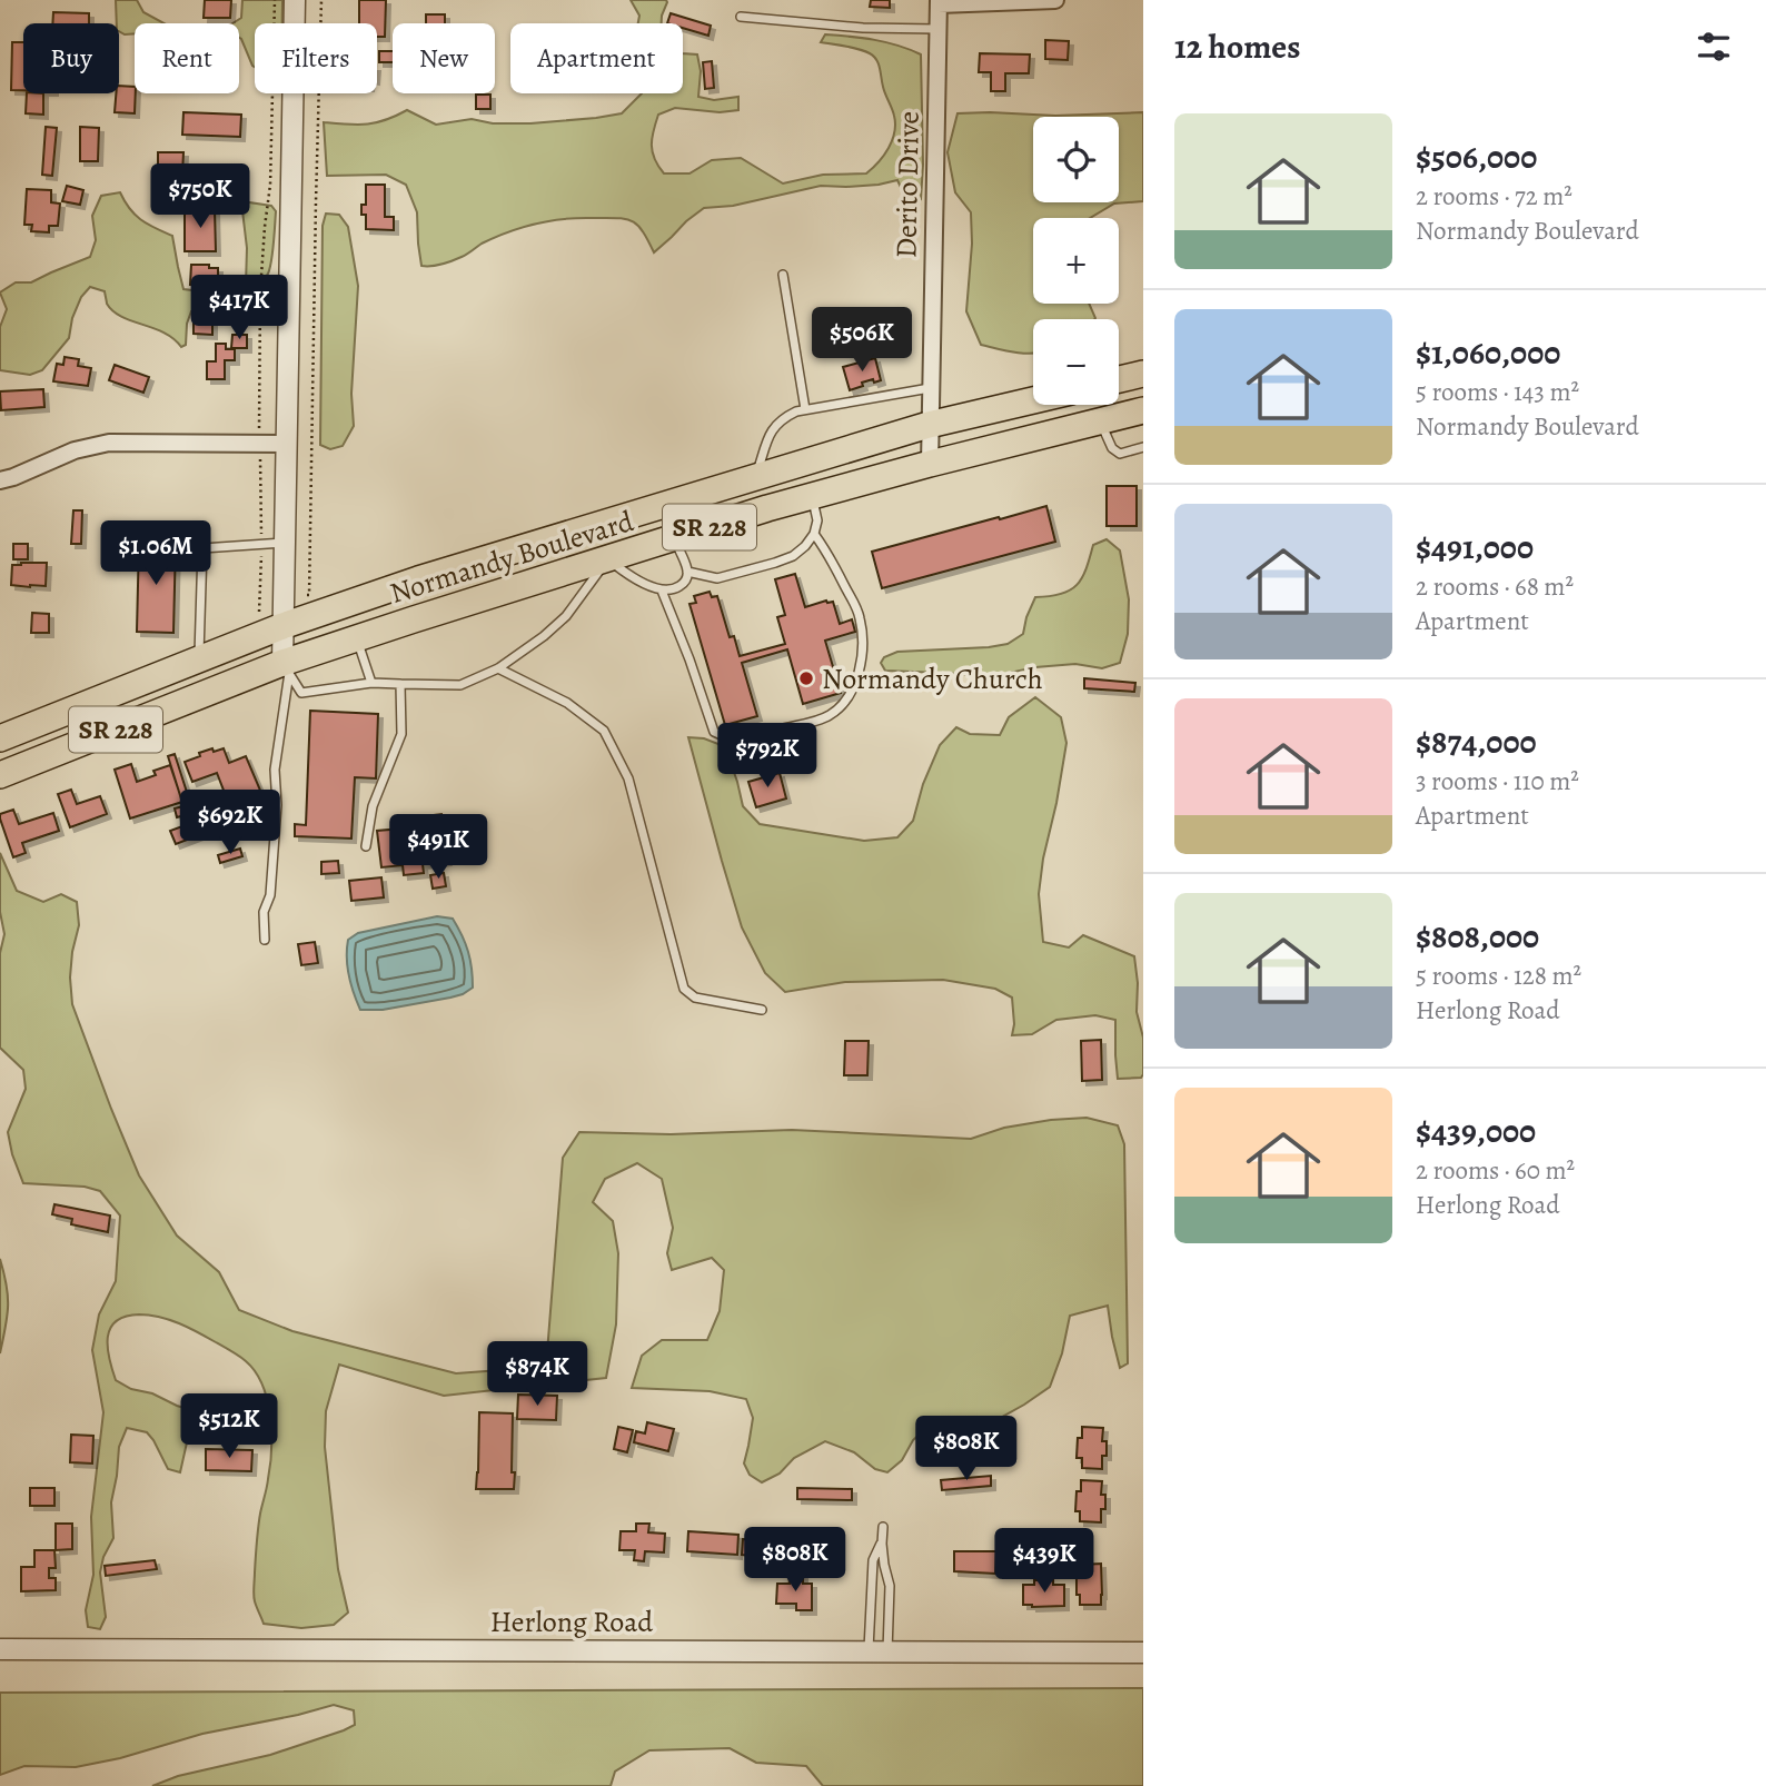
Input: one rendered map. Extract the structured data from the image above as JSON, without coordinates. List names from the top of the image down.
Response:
{
  "streets": {
    "main road": ["SR 228", "Normandy Boulevard"],
    "street": ["Derito Drive", "Herlong Road"]
  },
  "crossings": [
    ["Derito Drive", "Normandy Boulevard"]
  ],
  "places": ["Normandy Church"],
  "page": {
    "heading": "12 homes",
    "chip": [
      "Buy",
      "Rent",
      "Filters",
      "New",
      "Apartment"
    ],
    "list": [
      {
        "name": "$506,000",
        "note": "2 rooms · 72 m² · Normandy Boulevard"
      },
      {
        "name": "$1,060,000",
        "note": "5 rooms · 143 m² · Normandy Boulevard"
      },
      {
        "name": "$491,000",
        "note": "2 rooms · 68 m² · Apartment"
      },
      {
        "name": "$874,000",
        "note": "3 rooms · 110 m² · Apartment"
      },
      {
        "name": "$808,000",
        "note": "5 rooms · 128 m² · Herlong Road"
      },
      {
        "name": "$439,000",
        "note": "2 rooms · 60 m² · Herlong Road"
      }
    ],
    "map_buttons": ["+", "−"],
    "price": [
      "$750K",
      "$417K",
      "$506K",
      "$1.06M",
      "$792K",
      "$692K",
      "$491K",
      "$874K",
      "$512K",
      "$808K",
      "$808K",
      "$439K"
    ]
  }
}
